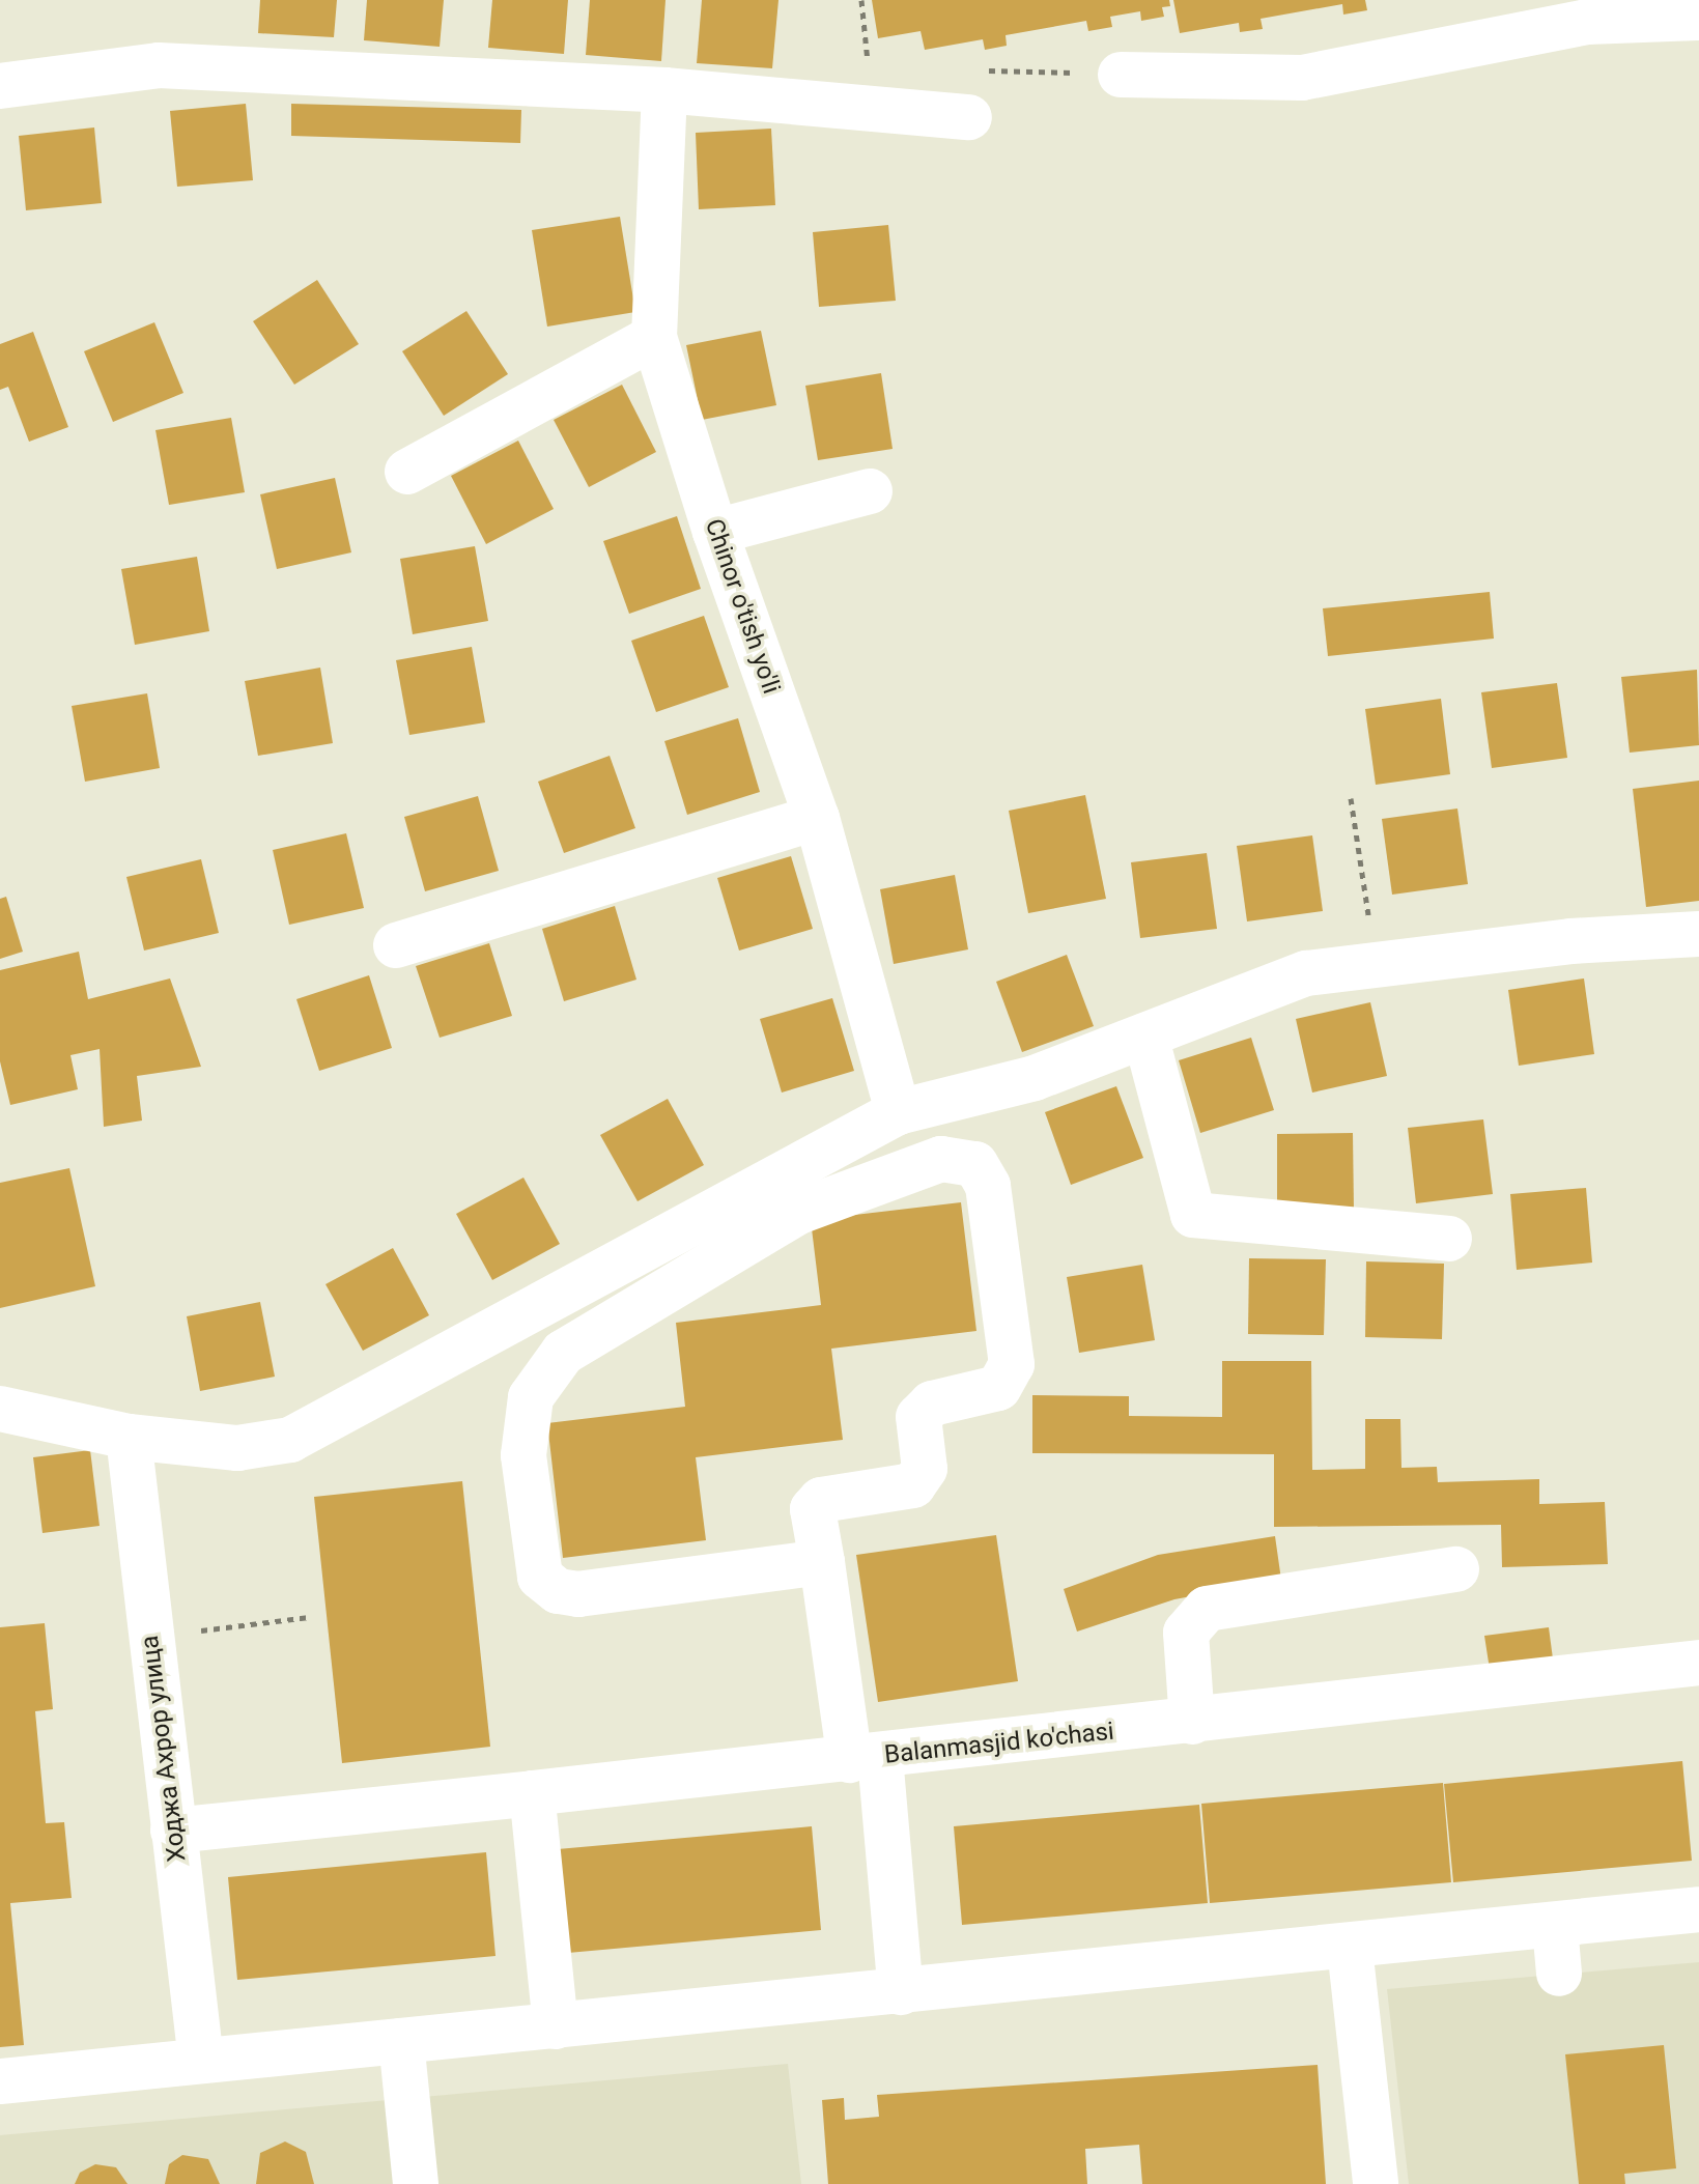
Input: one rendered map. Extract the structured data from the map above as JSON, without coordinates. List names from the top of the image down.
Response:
{
  "streets": {
    "street": ["Chinor o'tish yo'li", "Balanmasjid ko'chasi", "Ходжа Ахрор улица"]
  },
  "crossings": [
    ["Balanmasjid ko'chasi", "Ходжа Ахрор улица"]
  ]
}
